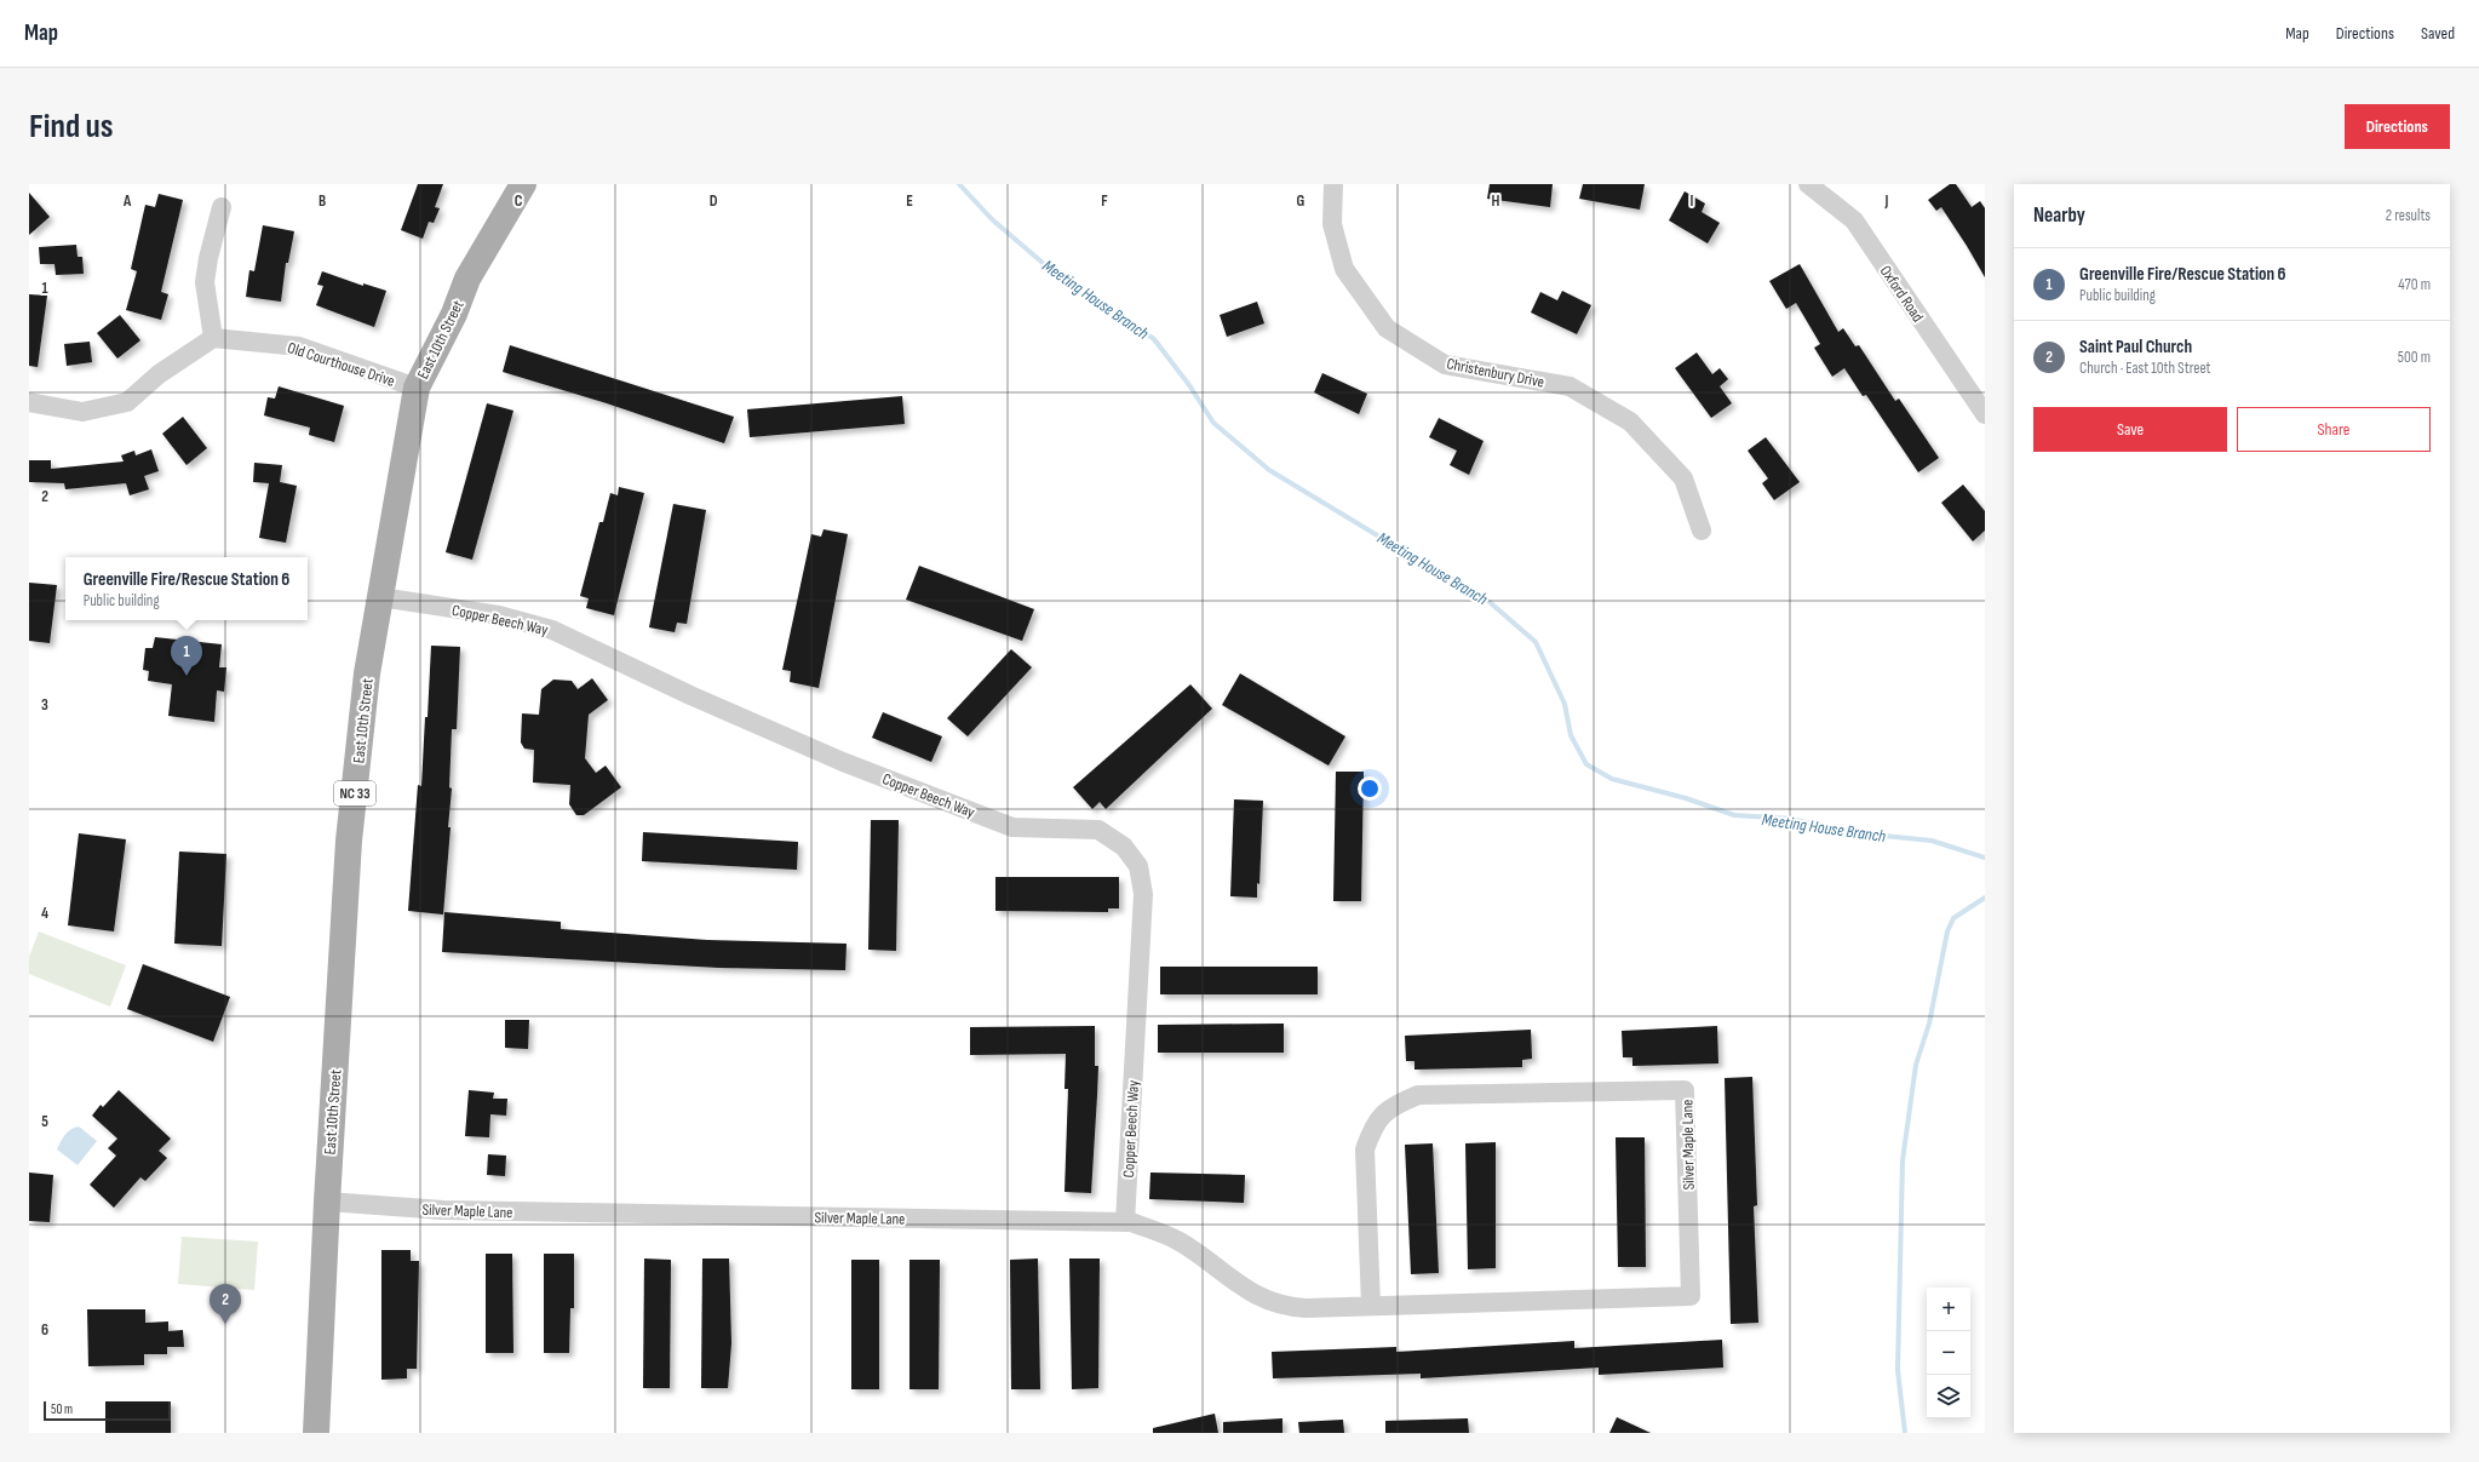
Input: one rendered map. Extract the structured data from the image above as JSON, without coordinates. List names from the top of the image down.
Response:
{
  "streets": {
    "main road": ["East 10th Street", "NC 33"],
    "street": [
      "Oxford Road",
      "Old Courthouse Drive",
      "Christenbury Drive",
      "Copper Beech Way",
      "Silver Maple Lane"
    ]
  },
  "crossings": [
    ["East 10th Street", "Old Courthouse Drive"],
    ["East 10th Street", "Copper Beech Way"],
    ["East 10th Street", "Silver Maple Lane"],
    ["Copper Beech Way", "Silver Maple Lane"]
  ],
  "water": ["Meeting House Branch"],
  "scale_bar": "50 m",
  "page": {
    "header": "Map",
    "nav": ["Map", "Directions", "Saved"],
    "buttons": [
      "Directions",
      ["Save", "Share"]
    ],
    "title": "Find us",
    "heading": ["Nearby", "2 results"],
    "list": [
      {
        "mark": "1",
        "name": "Greenville Fire/Rescue Station 6",
        "note": "Public building",
        "value": "470 m"
      },
      {
        "mark": "2",
        "name": "Saint Paul Church",
        "note": "Church · East 10th Street",
        "value": "500 m"
      }
    ],
    "popup": ["Greenville Fire/Rescue Station 6", "Public building"],
    "pins": ["1", "2"],
    "map_buttons": ["+", "−"],
    "scale": "50 m"
  },
  "grid": {
    "columns": [
      "A",
      "B",
      "C",
      "D",
      "E",
      "F",
      "G",
      "H",
      "I",
      "J"
    ],
    "rows": [
      "1",
      "2",
      "3",
      "4",
      "5",
      "6"
    ]
  }
}
